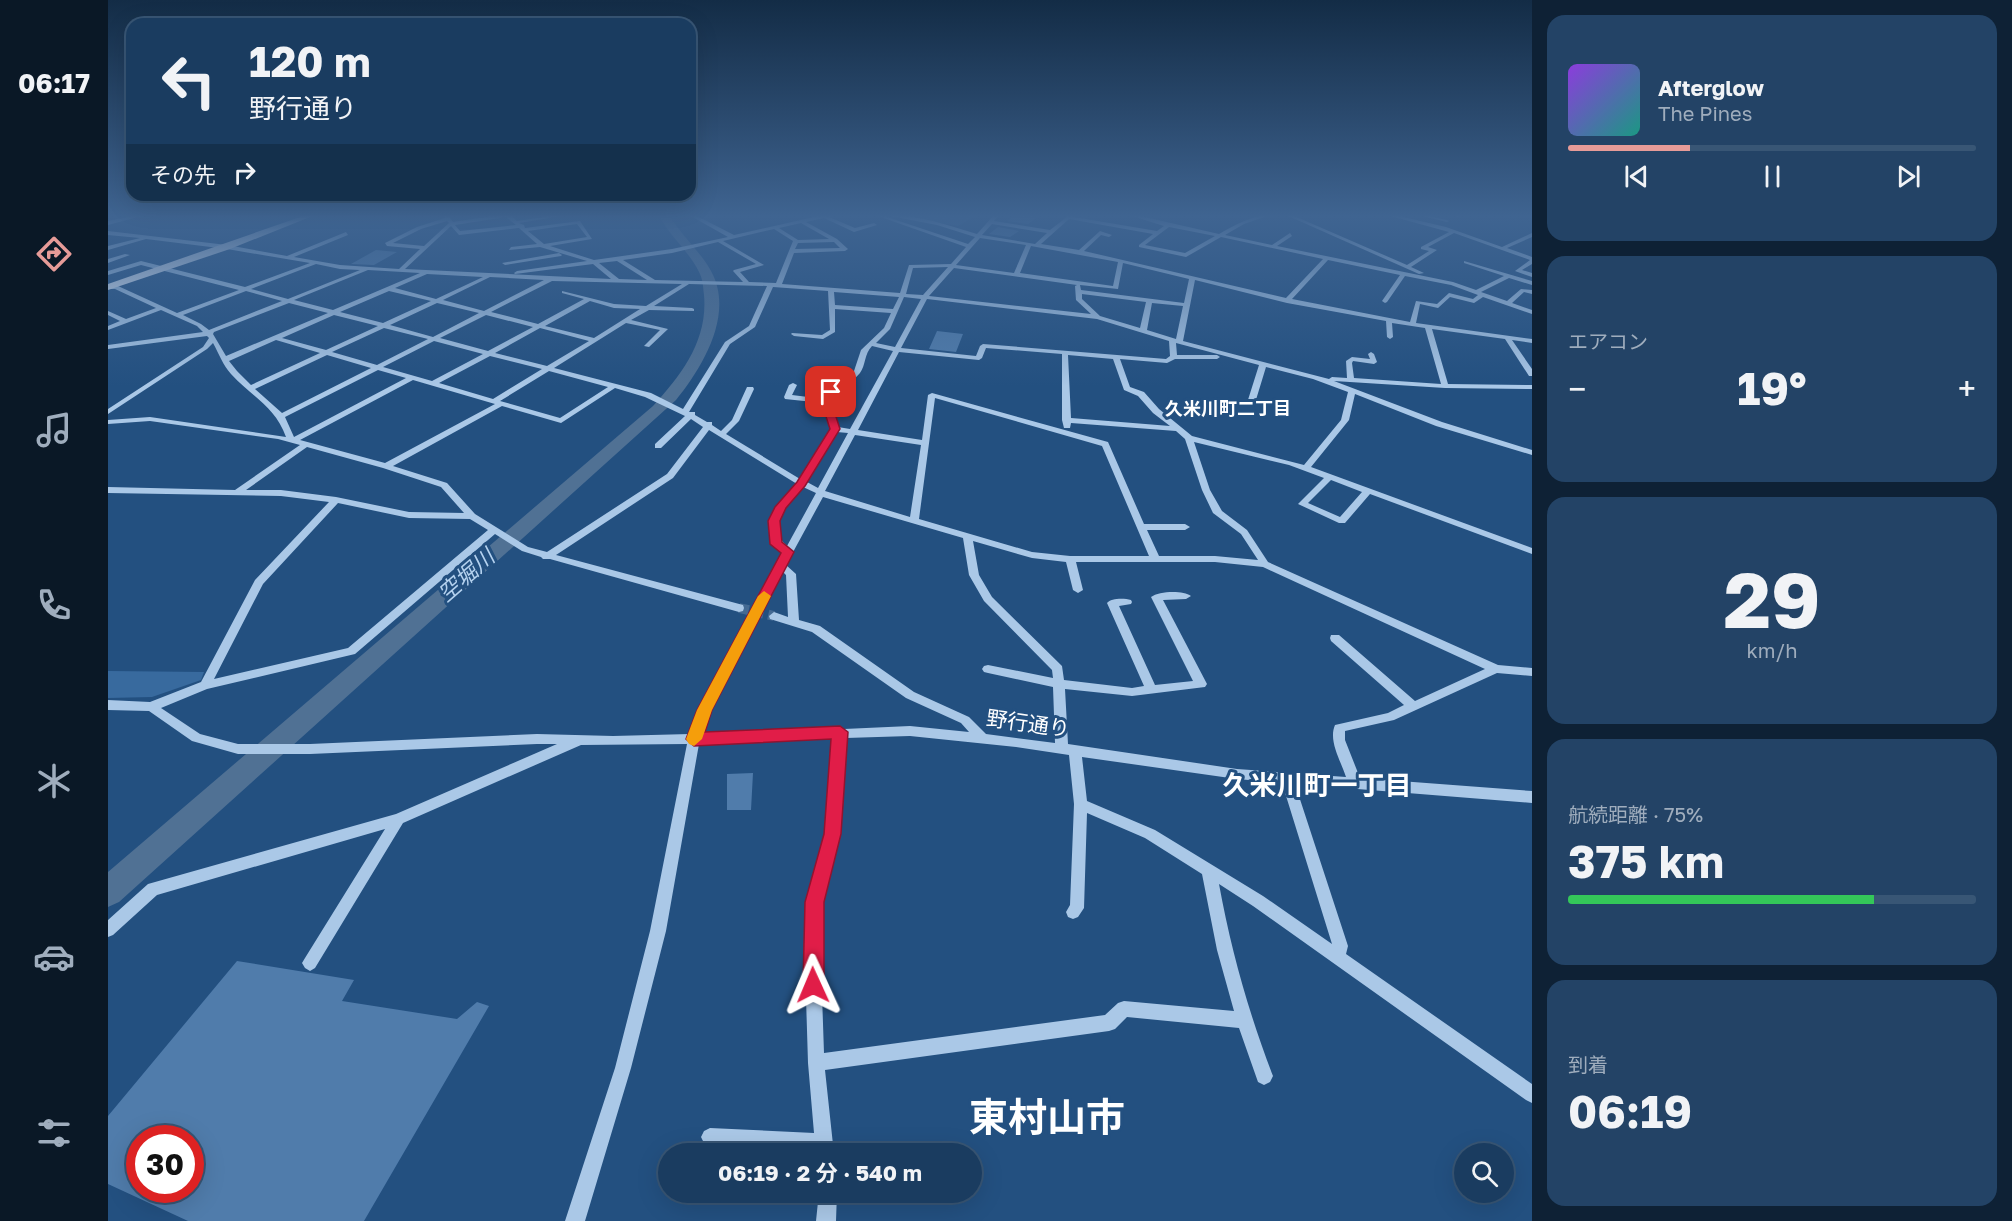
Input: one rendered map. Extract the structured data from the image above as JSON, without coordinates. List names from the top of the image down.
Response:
{
  "streets": {
    "street": ["野行通り"]
  },
  "districts": ["久米川町二丁目", "久米川町一丁目", "東村山市"],
  "water": ["空堀川"],
  "page": {
    "tabs": "06:17",
    "turn": ["120 m", "野行通り"],
    "song": ["Afterglow", "The Pines"],
    "then": "その先",
    "tile": [
      "エアコン",
      ["29", "km/h"],
      ["航続距離 · 75%", "375 km"],
      ["到着", "06:19"]
    ],
    "heat": ["−", "19°", "+"],
    "limit": "30",
    "trip": "06:19 · 2 分 · 540 m"
  }
}
